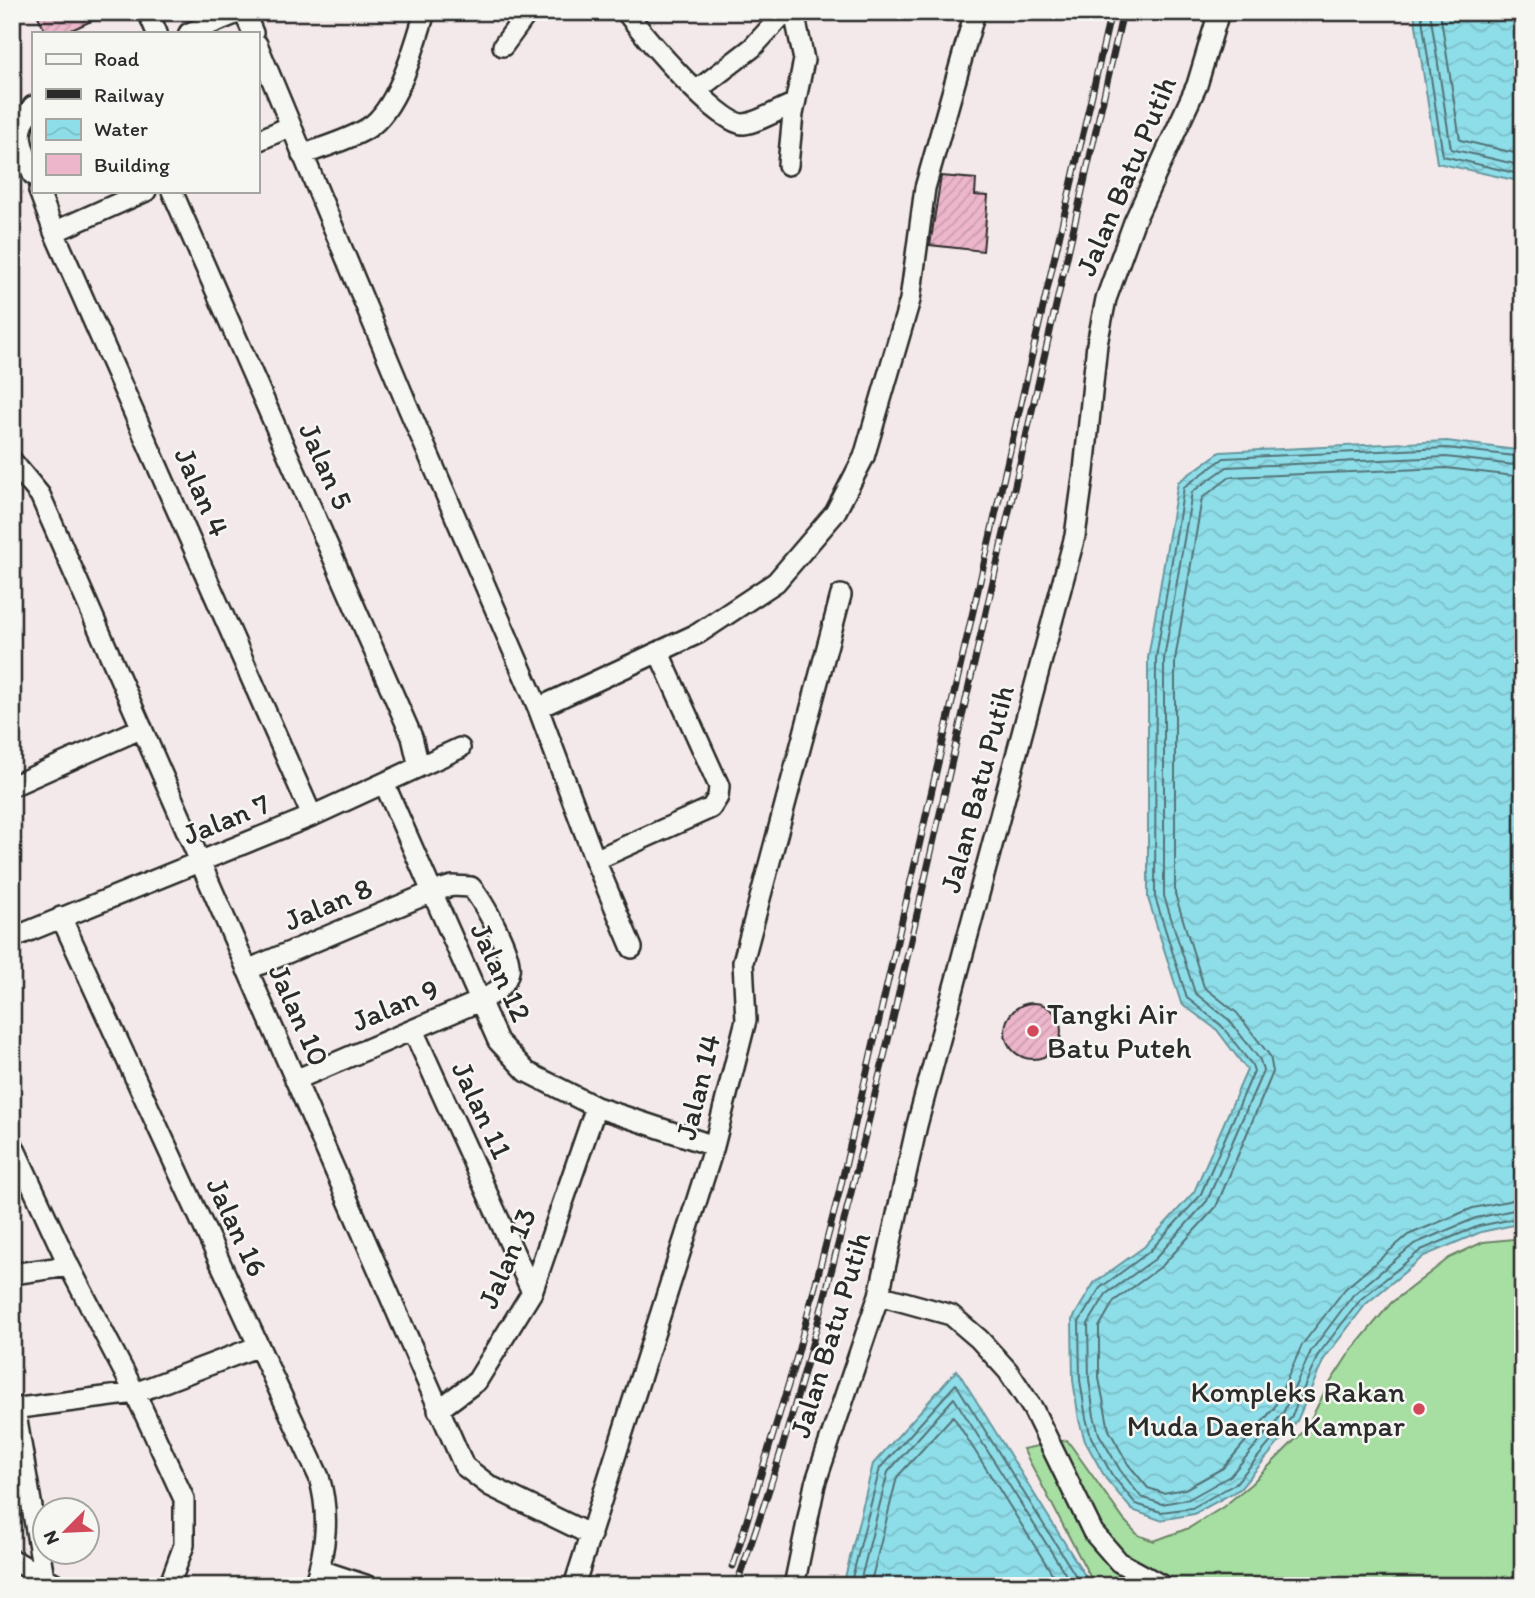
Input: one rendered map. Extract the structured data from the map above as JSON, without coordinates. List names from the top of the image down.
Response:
{
  "streets": {
    "street": [
      "Jalan Batu Putih",
      "Jalan 5",
      "Jalan 4",
      "Jalan 7",
      "Jalan 8",
      "Jalan 12",
      "Jalan 9",
      "Jalan 10",
      "Jalan 14",
      "Jalan 11",
      "Jalan 16",
      "Jalan 13"
    ]
  },
  "crossings": [
    ["Jalan 5", "Jalan 7"],
    ["Jalan 4", "Jalan 7"],
    ["Jalan 7", "Jalan 12"],
    ["Jalan 7", "Jalan 10"],
    ["Jalan 7", "Jalan 16"],
    ["Jalan 8", "Jalan 12"],
    ["Jalan 8", "Jalan 9"],
    ["Jalan 8", "Jalan 10"],
    ["Jalan 12", "Jalan 9"],
    ["Jalan 12", "Jalan 14"],
    ["Jalan 12", "Jalan 13"],
    ["Jalan 9", "Jalan 10"],
    ["Jalan 9", "Jalan 11"],
    ["Jalan 10", "Jalan 14"],
    ["Jalan 10", "Jalan 13"],
    ["Jalan 11", "Jalan 13"]
  ],
  "places": ["Tangki Air Batu Puteh", "Kompleks Rakan Muda Daerah Kampar"],
  "legend": [
    "Road",
    "Railway",
    "Water",
    "Building"
  ],
  "north": "bottom left"
}
